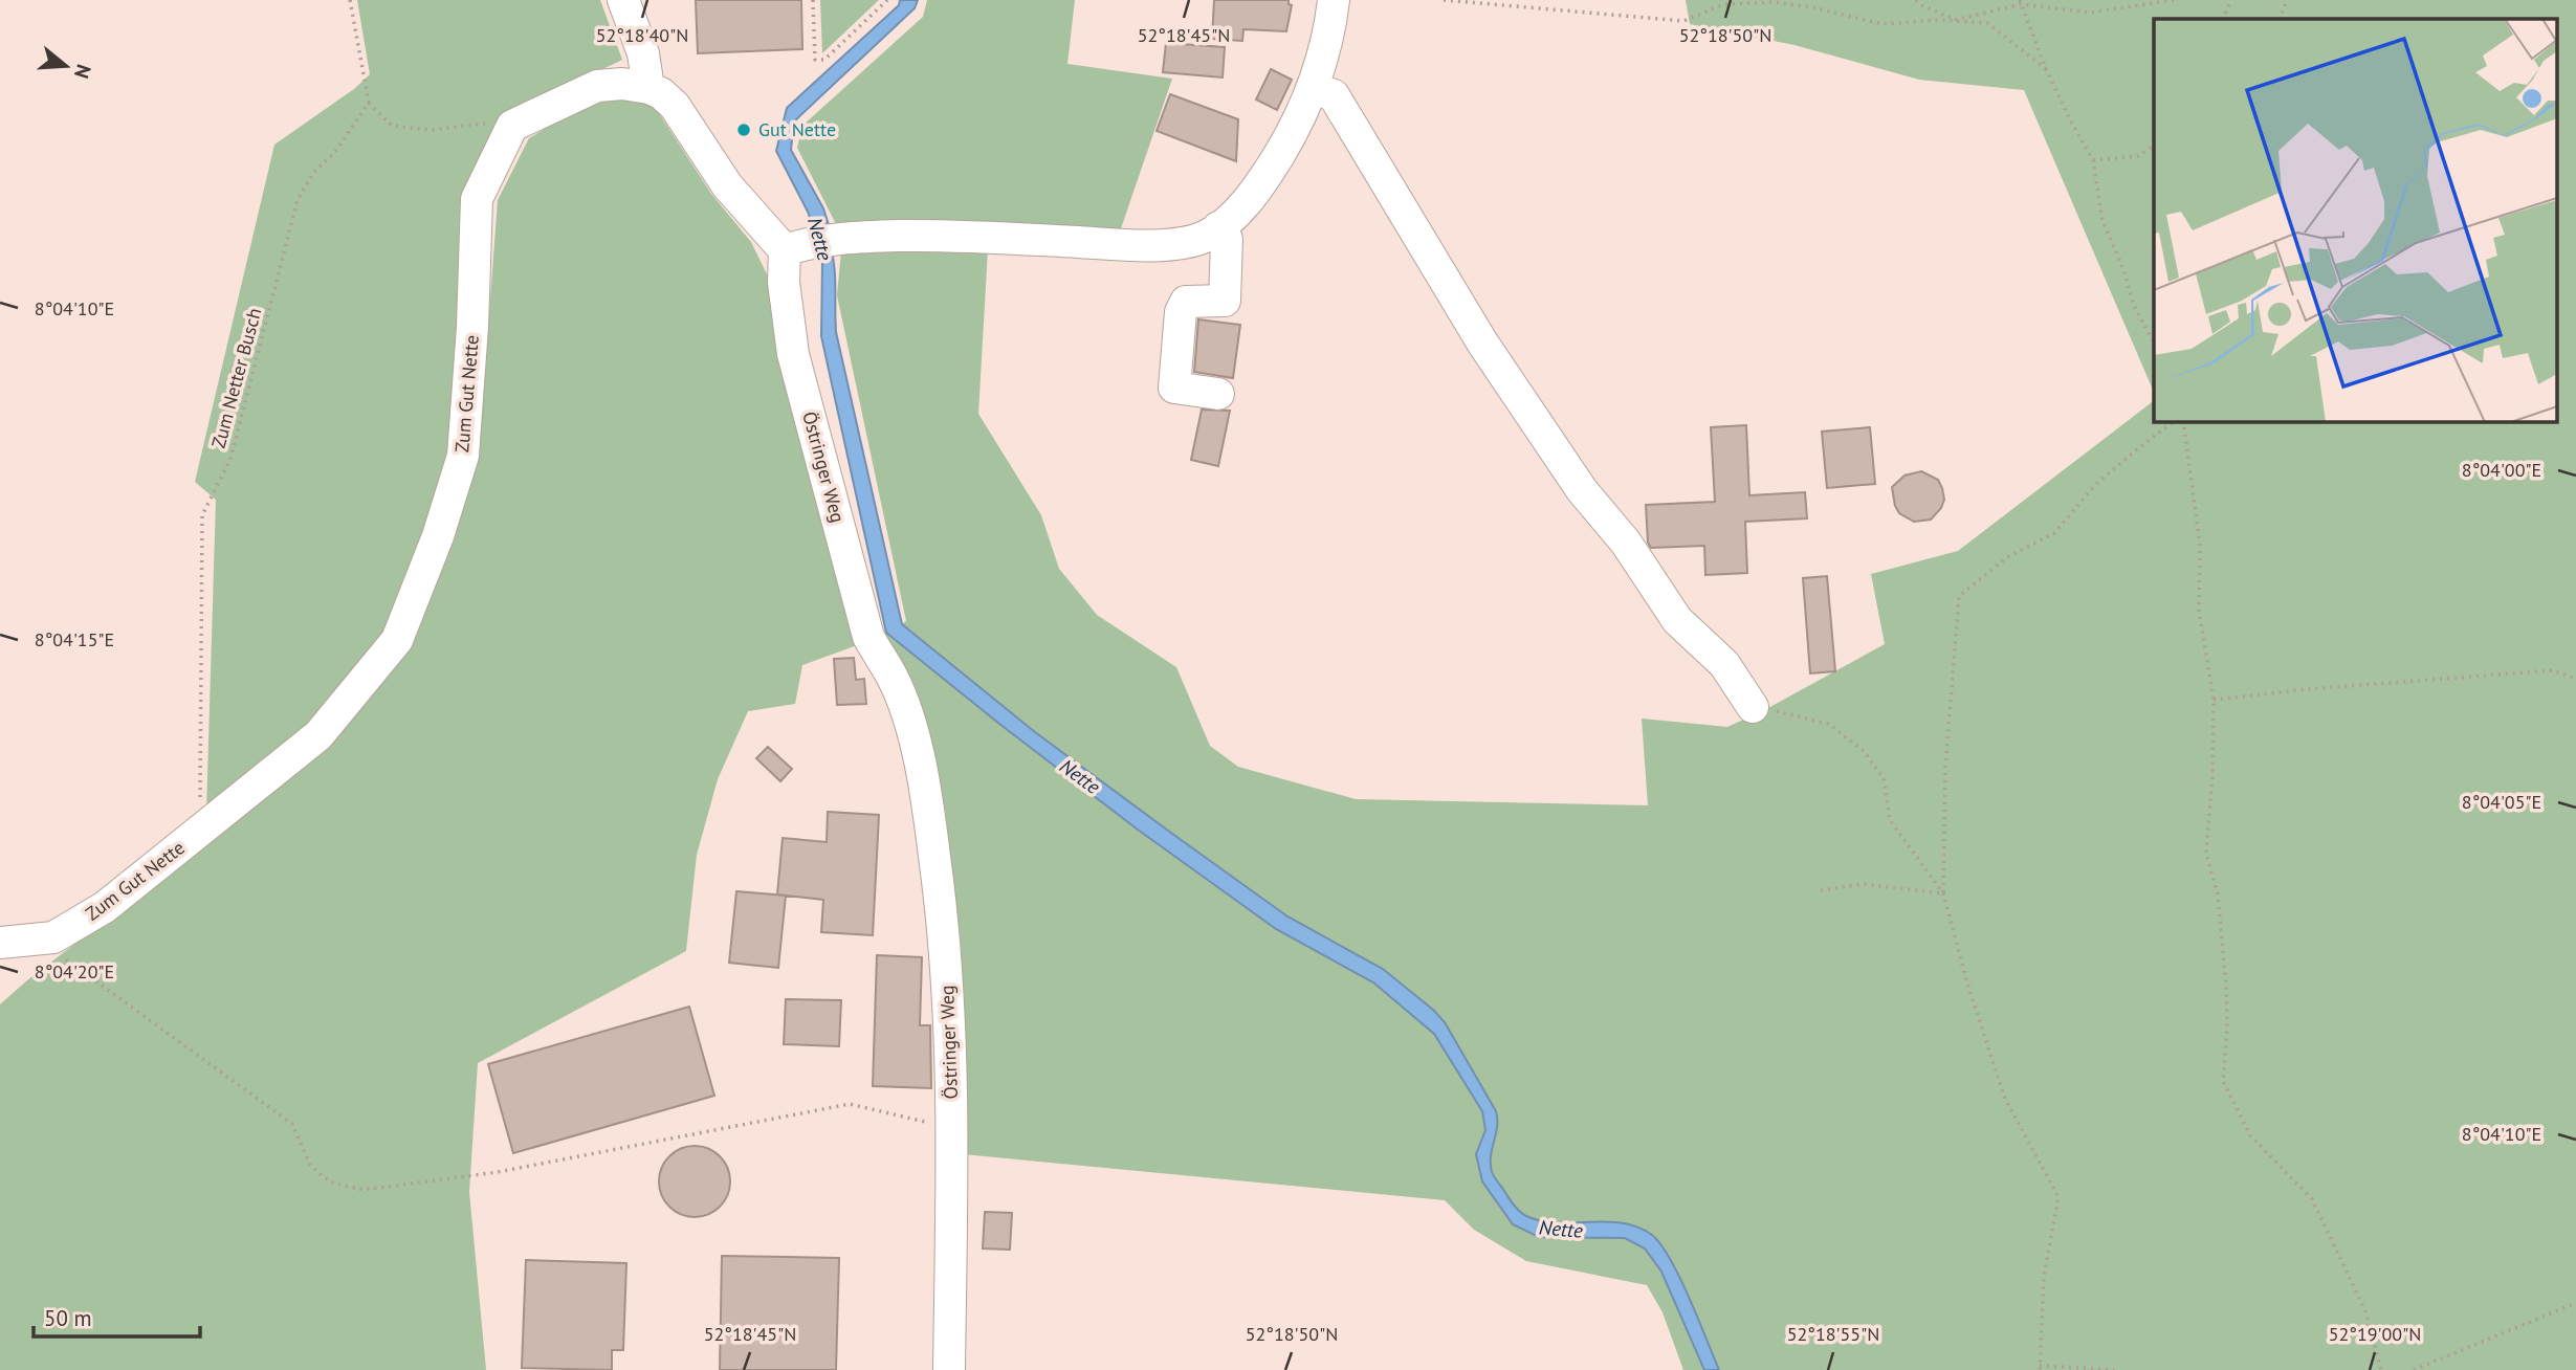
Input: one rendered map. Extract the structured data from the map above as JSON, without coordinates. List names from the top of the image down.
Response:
{
  "streets": {
    "street": ["Zum Gut Nette", "Östringer Weg"],
    "path": ["Zum Netter Busch"]
  },
  "crossings": [
    ["Zum Netter Busch", "Zum Gut Nette"]
  ],
  "water": ["Nette"],
  "places": ["Gut Nette"],
  "scale_bar": "50 m",
  "north": "right",
  "coordinates": [
    "52°18'40\"N",
    "52°18'45\"N",
    "52°18'50\"N",
    "8°04'10\"E",
    "8°04'00\"E",
    "8°04'15\"E",
    "8°04'05\"E",
    "8°04'20\"E",
    "52°18'55\"N",
    "52°19'00\"N"
  ]
}
